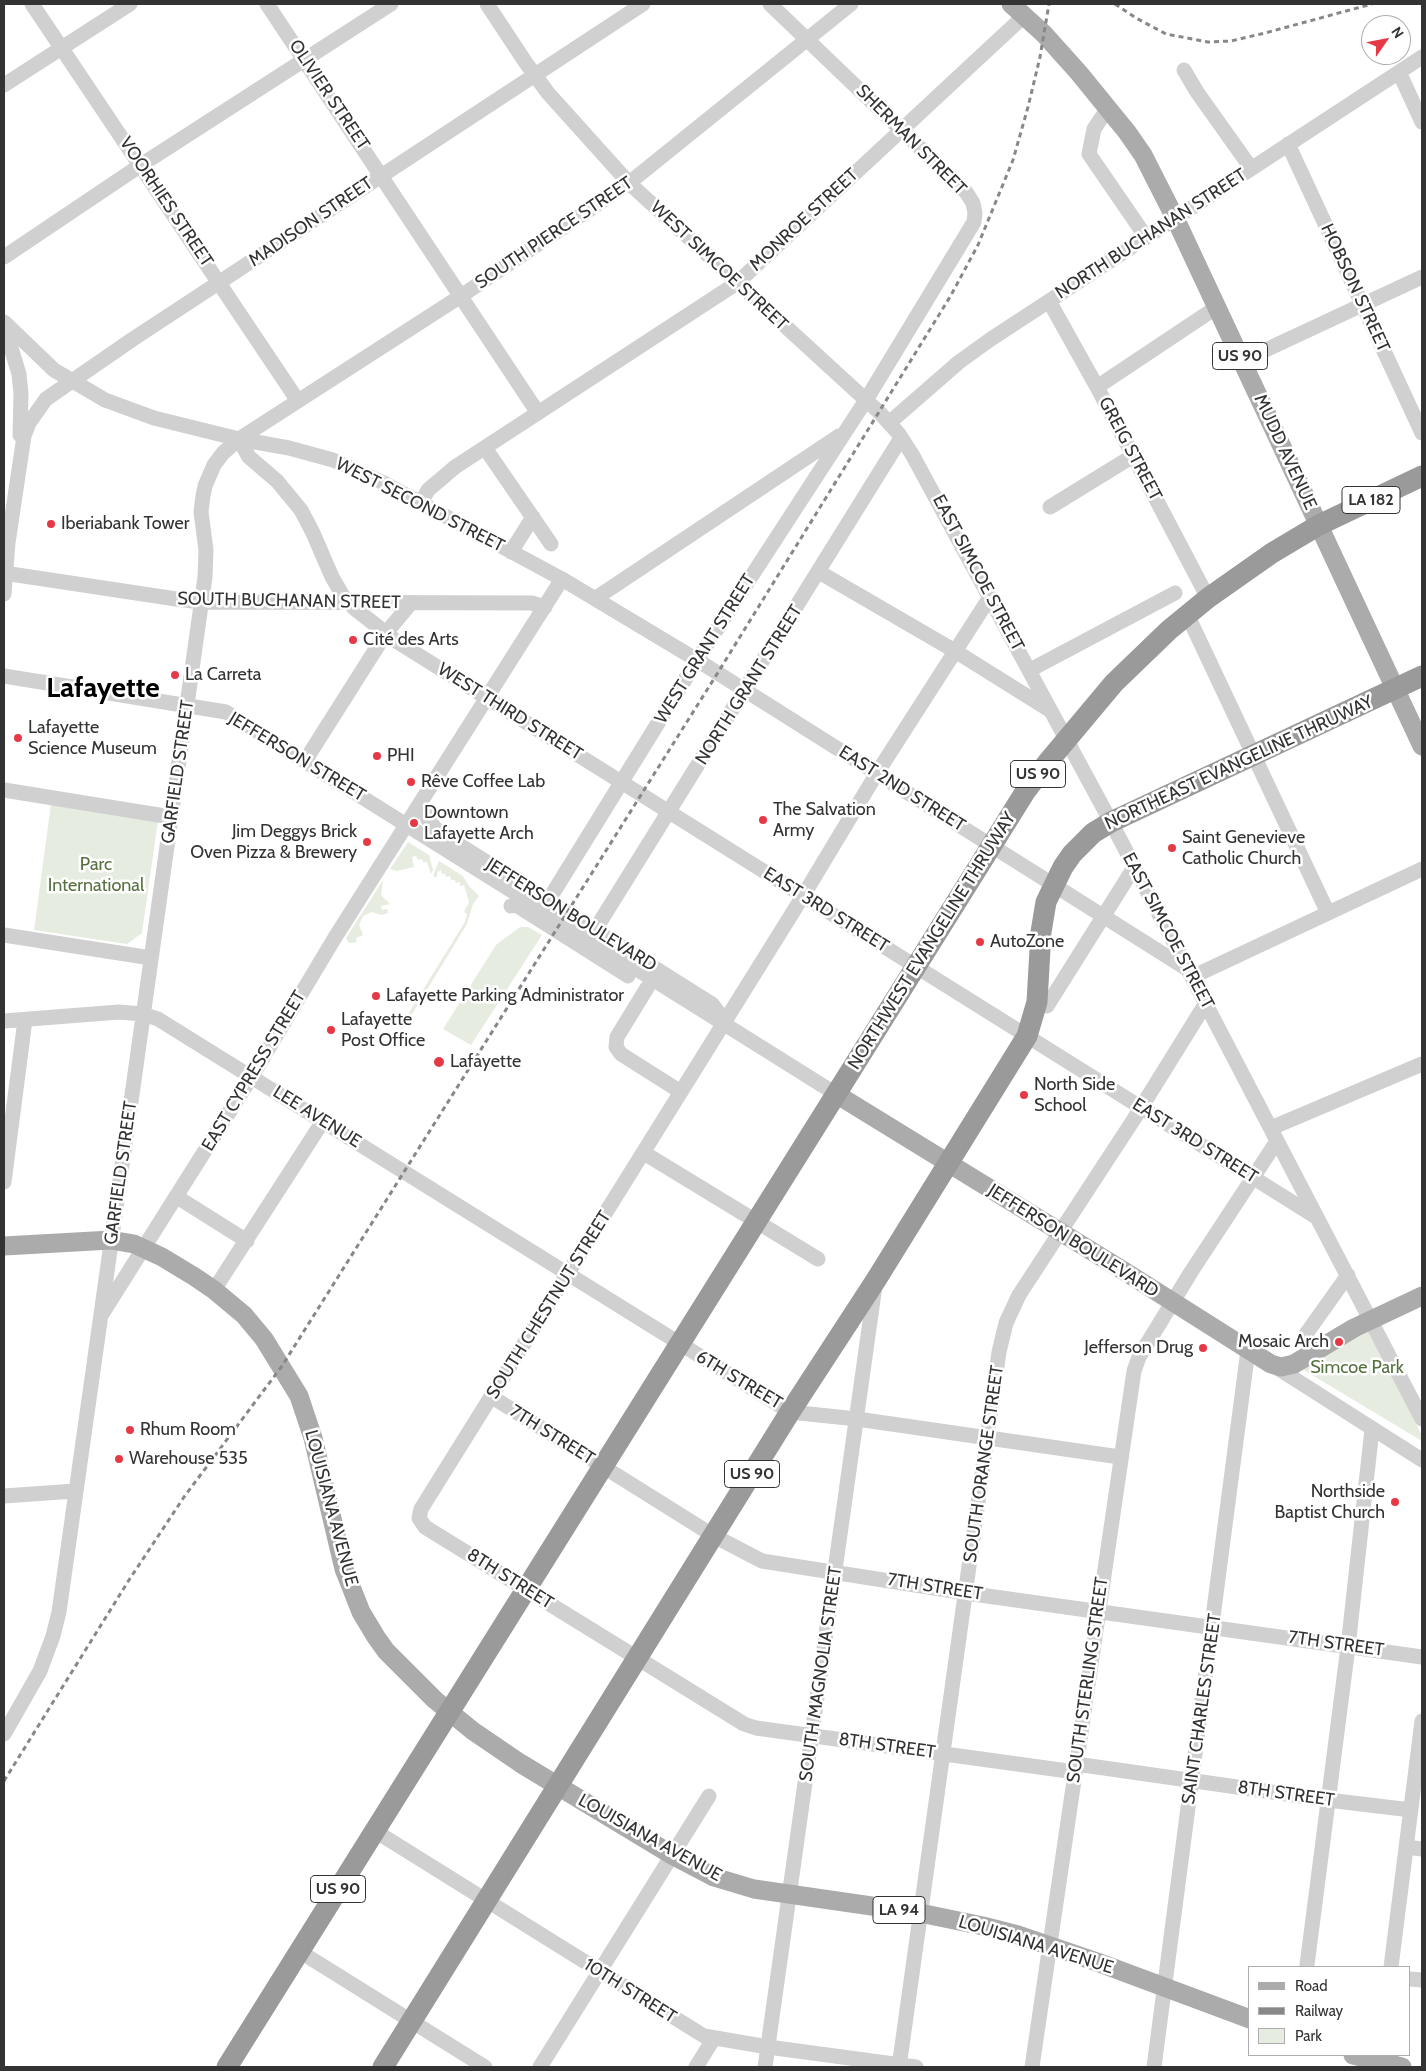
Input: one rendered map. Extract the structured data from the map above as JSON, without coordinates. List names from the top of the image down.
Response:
{
  "streets": {
    "highway": [
      "US 90",
      "LA 182",
      "NORTHEAST EVANGELINE THRUWAY",
      "NORTHWEST EVANGELINE THRUWAY"
    ],
    "main road": [
      "MUDD AVENUE",
      "JEFFERSON BOULEVARD",
      "LOUISIANA AVENUE",
      "LA 94"
    ],
    "street": [
      "OLIVIER STREET",
      "SHERMAN STREET",
      "VOORHIES STREET",
      "MONROE STREET",
      "MADISON STREET",
      "SOUTH PIERCE STREET",
      "NORTH BUCHANAN STREET",
      "WEST SIMCOE STREET",
      "HOBSON STREET",
      "GREIG STREET",
      "WEST SECOND STREET",
      "EAST SIMCOE STREET",
      "SOUTH BUCHANAN STREET",
      "WEST GRANT STREET",
      "NORTH GRANT STREET",
      "WEST THIRD STREET",
      "JEFFERSON STREET",
      "GARFIELD STREET",
      "EAST 2ND STREET",
      "EAST 3RD STREET",
      "EAST CYPRESS STREET",
      "LEE AVENUE",
      "SOUTH CHESTNUT STREET",
      "6TH STREET",
      "7TH STREET",
      "SOUTH ORANGE STREET",
      "8TH STREET",
      "SOUTH MAGNOLIA STREET",
      "SOUTH STERLING STREET",
      "SAINT CHARLES STREET",
      "10TH STREET"
    ]
  },
  "crossings": [
    ["OLIVIER STREET", "MONROE STREET"],
    ["OLIVIER STREET", "MADISON STREET"],
    ["OLIVIER STREET", "SOUTH PIERCE STREET"],
    ["SHERMAN STREET", "MONROE STREET"],
    ["SHERMAN STREET", "SOUTH PIERCE STREET"],
    ["SHERMAN STREET", "WEST SIMCOE STREET"],
    ["SHERMAN STREET", "WEST GRANT STREET"],
    ["VOORHIES STREET", "MADISON STREET"],
    ["VOORHIES STREET", "SOUTH PIERCE STREET"],
    ["MONROE STREET", "WEST SIMCOE STREET"],
    ["MONROE STREET", "MUDD AVENUE"],
    ["MONROE STREET", "WEST SECOND STREET"],
    ["MADISON STREET", "WEST SIMCOE STREET"],
    ["MADISON STREET", "WEST SECOND STREET"],
    ["SOUTH PIERCE STREET", "WEST SIMCOE STREET"],
    ["SOUTH PIERCE STREET", "WEST SECOND STREET"],
    ["SOUTH PIERCE STREET", "WEST THIRD STREET"],
    ["SOUTH PIERCE STREET", "GARFIELD STREET"],
    ["NORTH BUCHANAN STREET", "WEST SIMCOE STREET"],
    ["NORTH BUCHANAN STREET", "HOBSON STREET"],
    ["NORTH BUCHANAN STREET", "GREIG STREET"],
    ["NORTH BUCHANAN STREET", "MUDD AVENUE"],
    ["NORTH BUCHANAN STREET", "EAST SIMCOE STREET"],
    ["WEST SIMCOE STREET", "EAST SIMCOE STREET"],
    ["WEST SIMCOE STREET", "WEST GRANT STREET"],
    ["US 90", "NORTHEAST EVANGELINE THRUWAY"],
    ["US 90", "JEFFERSON BOULEVARD"],
    ["US 90", "NORTHWEST EVANGELINE THRUWAY"],
    ["US 90", "6TH STREET"],
    ["US 90", "7TH STREET"],
    ["US 90", "LOUISIANA AVENUE"],
    ["US 90", "8TH STREET"],
    ["US 90", "SOUTH MAGNOLIA STREET"],
    ["US 90", "10TH STREET"],
    ["GREIG STREET", "NORTHWEST EVANGELINE THRUWAY"],
    ["MUDD AVENUE", "NORTHEAST EVANGELINE THRUWAY"],
    ["MUDD AVENUE", "NORTHWEST EVANGELINE THRUWAY"],
    ["WEST SECOND STREET", "WEST GRANT STREET"],
    ["WEST SECOND STREET", "WEST THIRD STREET"],
    ["WEST SECOND STREET", "GARFIELD STREET"],
    ["WEST SECOND STREET", "EAST 2ND STREET"],
    ["WEST SECOND STREET", "EAST CYPRESS STREET"],
    ["EAST SIMCOE STREET", "NORTH GRANT STREET"],
    ["EAST SIMCOE STREET", "NORTHEAST EVANGELINE THRUWAY"],
    ["EAST SIMCOE STREET", "EAST 2ND STREET"],
    ["EAST SIMCOE STREET", "EAST 3RD STREET"],
    ["EAST SIMCOE STREET", "NORTHWEST EVANGELINE THRUWAY"],
    ["EAST SIMCOE STREET", "SOUTH CHESTNUT STREET"],
    ["EAST SIMCOE STREET", "SOUTH ORANGE STREET"],
    ["EAST SIMCOE STREET", "SOUTH STERLING STREET"],
    ["SOUTH BUCHANAN STREET", "WEST THIRD STREET"],
    ["SOUTH BUCHANAN STREET", "GARFIELD STREET"],
    ["SOUTH BUCHANAN STREET", "EAST CYPRESS STREET"],
    ["WEST GRANT STREET", "WEST THIRD STREET"],
    ["WEST GRANT STREET", "JEFFERSON BOULEVARD"],
    ["NORTH GRANT STREET", "EAST 2ND STREET"],
    ["NORTH GRANT STREET", "EAST 3RD STREET"],
    ["NORTH GRANT STREET", "JEFFERSON BOULEVARD"],
    ["WEST THIRD STREET", "GARFIELD STREET"],
    ["WEST THIRD STREET", "EAST 3RD STREET"],
    ["WEST THIRD STREET", "EAST CYPRESS STREET"],
    ["JEFFERSON STREET", "GARFIELD STREET"],
    ["JEFFERSON STREET", "JEFFERSON BOULEVARD"],
    ["JEFFERSON STREET", "EAST CYPRESS STREET"],
    ["NORTHEAST EVANGELINE THRUWAY", "EAST 2ND STREET"],
    ["NORTHEAST EVANGELINE THRUWAY", "EAST 3RD STREET"],
    ["NORTHEAST EVANGELINE THRUWAY", "JEFFERSON BOULEVARD"],
    ["GARFIELD STREET", "EAST CYPRESS STREET"],
    ["GARFIELD STREET", "LEE AVENUE"],
    ["GARFIELD STREET", "LOUISIANA AVENUE"],
    ["EAST 2ND STREET", "NORTHWEST EVANGELINE THRUWAY"],
    ["EAST 2ND STREET", "SOUTH CHESTNUT STREET"],
    ["EAST 3RD STREET", "NORTHWEST EVANGELINE THRUWAY"],
    ["EAST 3RD STREET", "SOUTH CHESTNUT STREET"],
    ["EAST 3RD STREET", "SOUTH ORANGE STREET"],
    ["EAST 3RD STREET", "SOUTH STERLING STREET"],
    ["JEFFERSON BOULEVARD", "NORTHWEST EVANGELINE THRUWAY"],
    ["JEFFERSON BOULEVARD", "EAST CYPRESS STREET"],
    ["JEFFERSON BOULEVARD", "SOUTH CHESTNUT STREET"],
    ["JEFFERSON BOULEVARD", "SOUTH ORANGE STREET"],
    ["JEFFERSON BOULEVARD", "SOUTH STERLING STREET"],
    ["JEFFERSON BOULEVARD", "SAINT CHARLES STREET"],
    ["EAST CYPRESS STREET", "LEE AVENUE"],
    ["EAST CYPRESS STREET", "LOUISIANA AVENUE"],
    ["LEE AVENUE", "6TH STREET"],
    ["SOUTH CHESTNUT STREET", "6TH STREET"],
    ["SOUTH CHESTNUT STREET", "7TH STREET"],
    ["SOUTH CHESTNUT STREET", "8TH STREET"],
    ["6TH STREET", "SOUTH ORANGE STREET"],
    ["6TH STREET", "SOUTH MAGNOLIA STREET"],
    ["6TH STREET", "SOUTH STERLING STREET"],
    ["7TH STREET", "SOUTH ORANGE STREET"],
    ["7TH STREET", "SOUTH MAGNOLIA STREET"],
    ["7TH STREET", "SOUTH STERLING STREET"],
    ["7TH STREET", "SAINT CHARLES STREET"],
    ["SOUTH ORANGE STREET", "LOUISIANA AVENUE"],
    ["SOUTH ORANGE STREET", "8TH STREET"],
    ["SOUTH ORANGE STREET", "10TH STREET"],
    ["LOUISIANA AVENUE", "SOUTH MAGNOLIA STREET"],
    ["LOUISIANA AVENUE", "SOUTH STERLING STREET"],
    ["LOUISIANA AVENUE", "SAINT CHARLES STREET"],
    ["8TH STREET", "SOUTH MAGNOLIA STREET"],
    ["8TH STREET", "SOUTH STERLING STREET"],
    ["8TH STREET", "SAINT CHARLES STREET"],
    ["SOUTH MAGNOLIA STREET", "10TH STREET"]
  ],
  "districts": ["Lafayette"],
  "parks": ["Parc International", "Simcoe Park"],
  "places": [
    "Iberiabank Tower",
    "Cité des Arts",
    "La Carreta",
    "Lafayette Science Museum",
    "PHI",
    "Rêve Coffee Lab",
    "The Salvation Army",
    "Downtown Lafayette Arch",
    "Jim Deggys Brick Oven Pizza & Brewery",
    "Saint Genevieve Catholic Church",
    "AutoZone",
    "Lafayette Parking Administrator",
    "Lafayette Post Office",
    "Lafayette",
    "North Side School",
    "Mosaic Arch",
    "Jefferson Drug",
    "Rhum Room",
    "Warehouse 535",
    "Northside Baptist Church"
  ],
  "legend": ["Road", "Railway", "Park"],
  "north": "top right"
}
